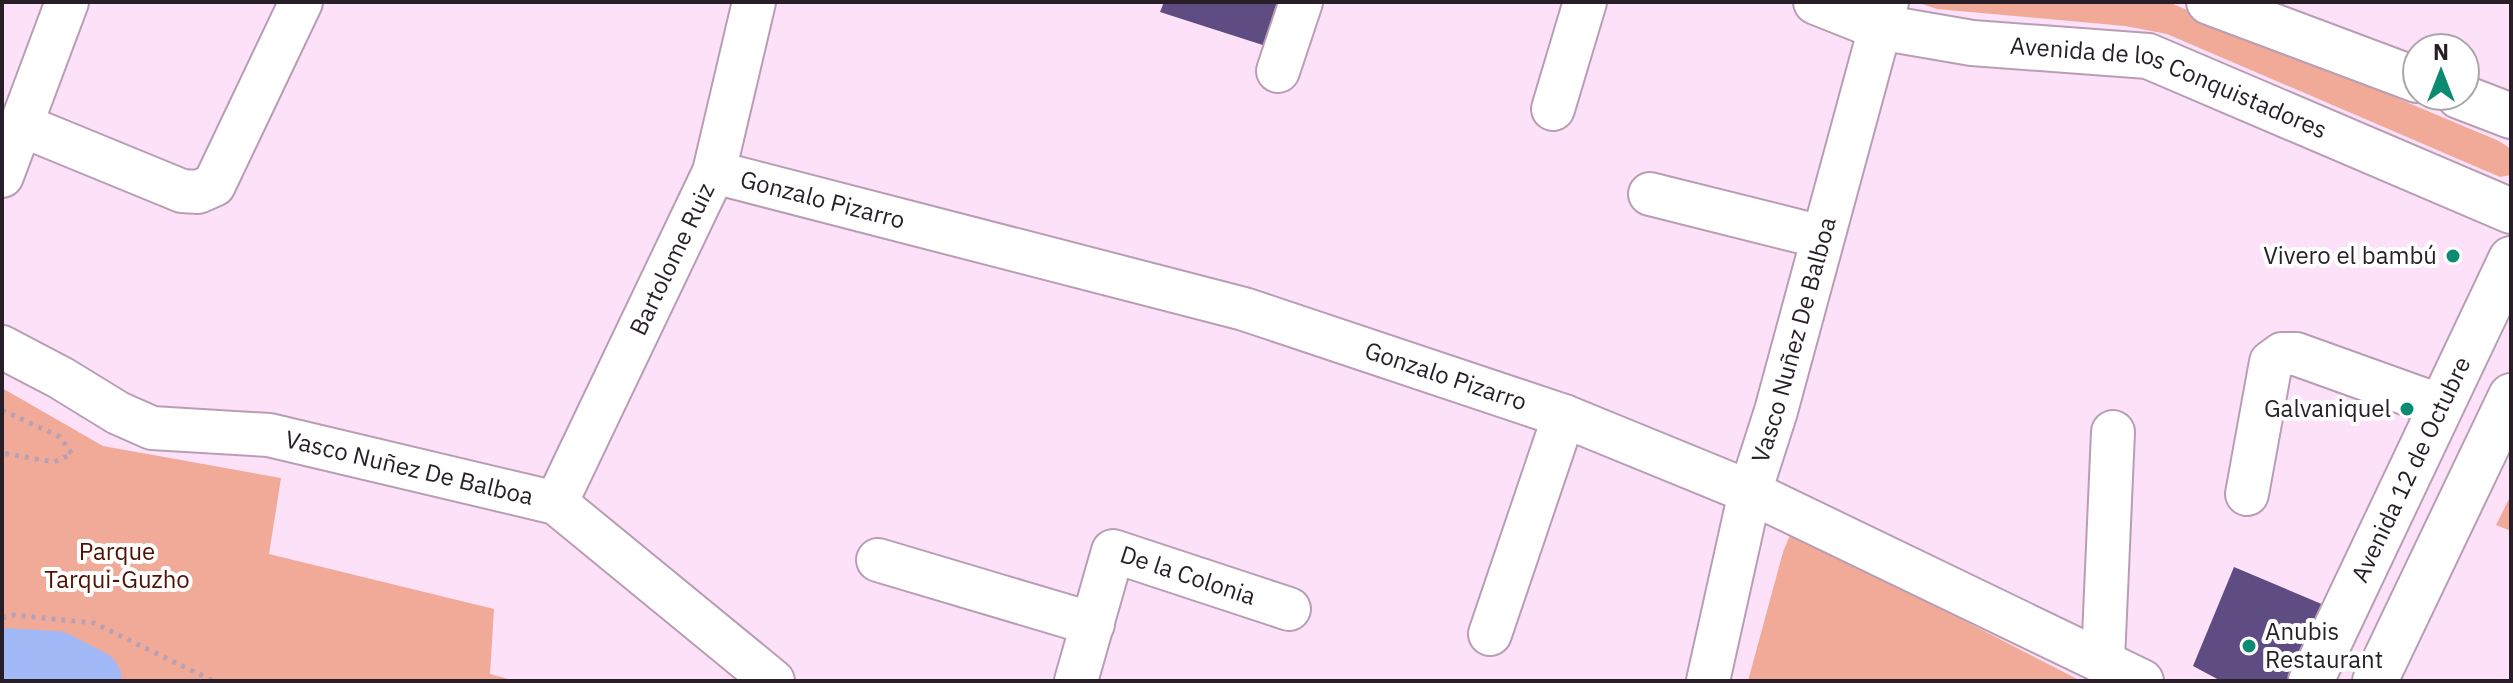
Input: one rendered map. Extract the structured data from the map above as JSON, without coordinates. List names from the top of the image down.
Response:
{
  "streets": {
    "main road": ["Avenida de los Conquistadores", "Avenida 12 de Octubre"],
    "street": [
      "Gonzalo Pizarro",
      "Bartolome Ruiz",
      "Vasco Nuñez De Balboa",
      "De la Colonia"
    ]
  },
  "crossings": [
    ["Avenida de los Conquistadores", "Vasco Nuñez De Balboa"],
    ["Gonzalo Pizarro", "Bartolome Ruiz"],
    ["Gonzalo Pizarro", "Vasco Nuñez De Balboa"],
    ["Bartolome Ruiz", "Vasco Nuñez De Balboa"]
  ],
  "parks": ["Parque Tarqui-Guzho"],
  "places": ["Vivero el bambú", "Galvaniquel", "Anubis Restaurant"],
  "north": "top"
}
